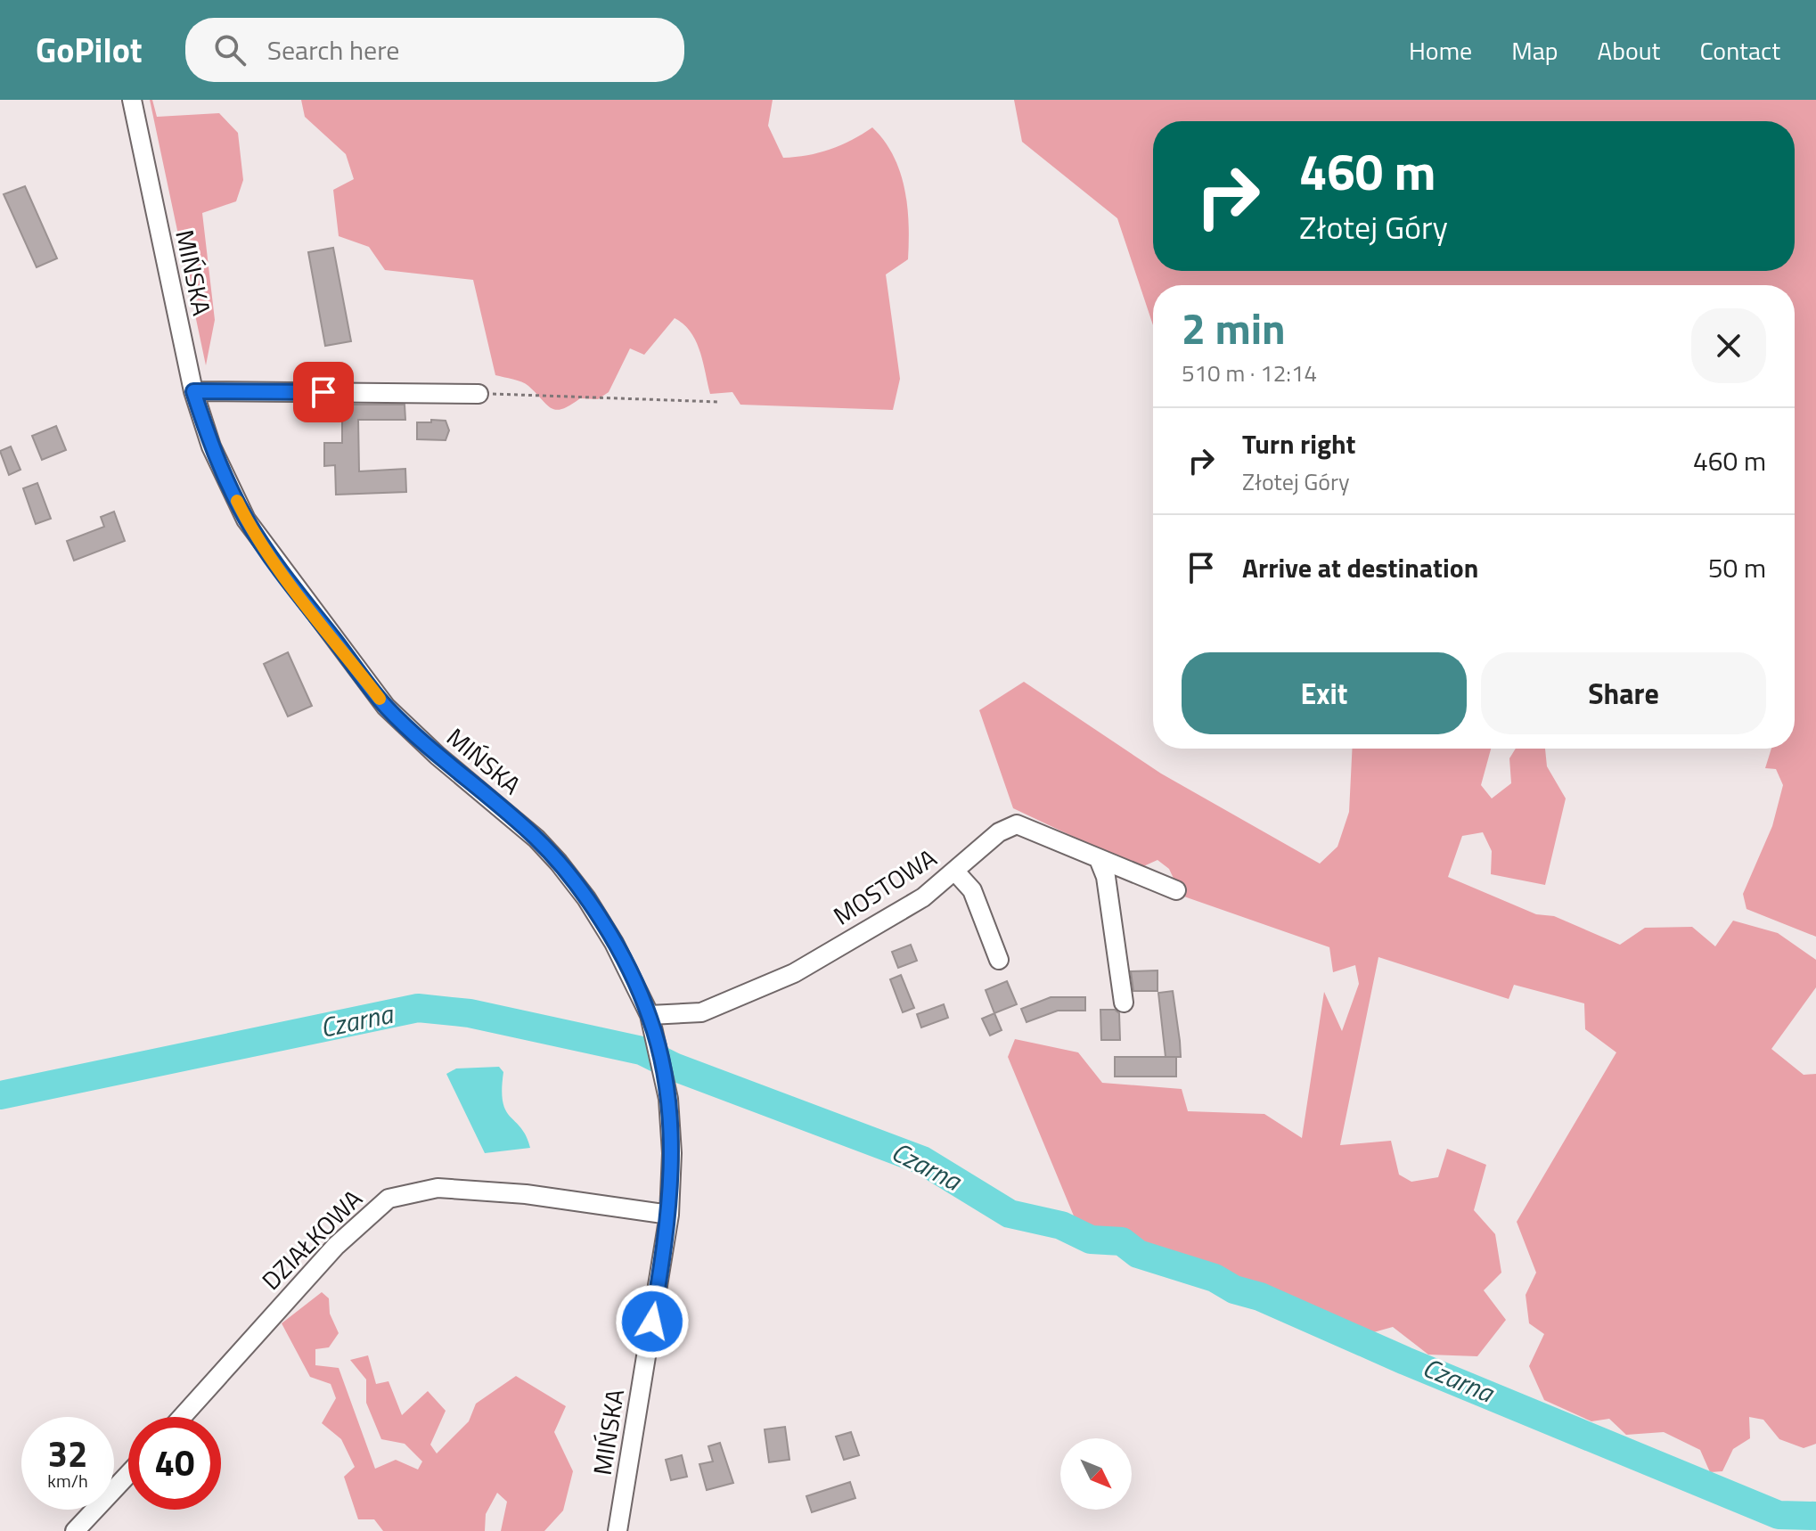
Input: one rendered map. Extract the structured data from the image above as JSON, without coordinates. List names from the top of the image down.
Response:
{
  "streets": {
    "street": ["MIŃSKA", "MOSTOWA", "DZIAŁKOWA"]
  },
  "crossings": [
    ["MIŃSKA", "MOSTOWA"],
    ["MIŃSKA", "DZIAŁKOWA"]
  ],
  "water": ["Czarna"],
  "north": "bottom right",
  "page": {
    "header": "GoPilot",
    "search": "Search here",
    "nav": [
      "Home",
      "Map",
      "About",
      "Contact"
    ],
    "turn": ["460 m", "Złotej Góry"],
    "heading": ["2 min", "510 m · 12:14"],
    "list": [
      {
        "name": "Turn right",
        "note": "Złotej Góry",
        "value": "460 m"
      },
      {
        "name": "Arrive at destination",
        "value": "50 m"
      }
    ],
    "buttons": ["Exit", "Share"],
    "speed": "32 km/h",
    "limit": "40"
  }
}
